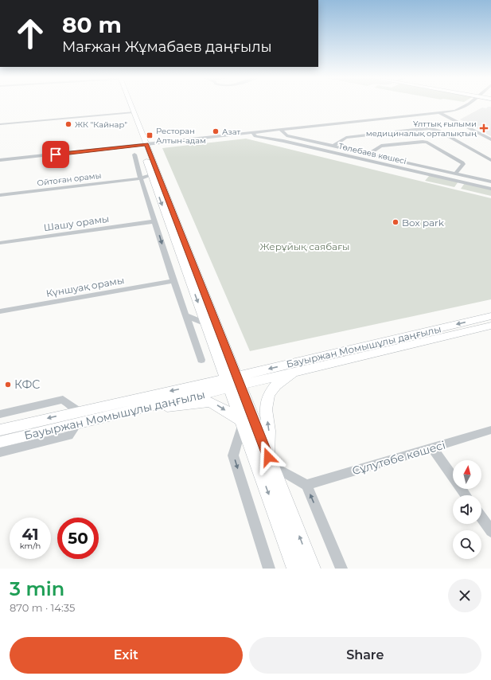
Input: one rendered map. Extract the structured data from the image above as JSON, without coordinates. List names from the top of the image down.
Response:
{
  "streets": {
    "main road": ["Бауыржан Момышұлы даңғылы"],
    "street": [
      "Төлебаев көшесі",
      "Ойтоған орамы",
      "Шашу орамы",
      "Күншуақ орамы",
      "Сұлутөбе көшесі"
    ]
  },
  "parks": ["Жерұйық саябағы"],
  "places": {
    "other": [
      "ЖК \"Кайнар\"",
      "Азат",
      "Box park",
      "КФС"
    ],
    "health": ["Ұлттық ғылыми медициналық орталықтың"],
    "transit": ["Ресторан Алтын-адам"]
  },
  "north": "top",
  "page": {
    "turn": ["80 m", "Мағжан Жұмабаев даңғылы"],
    "speed": "41 km/h",
    "limit": "50",
    "heading": ["3 min", "870 m · 14:35"],
    "buttons": ["Exit", "Share"]
  }
}
